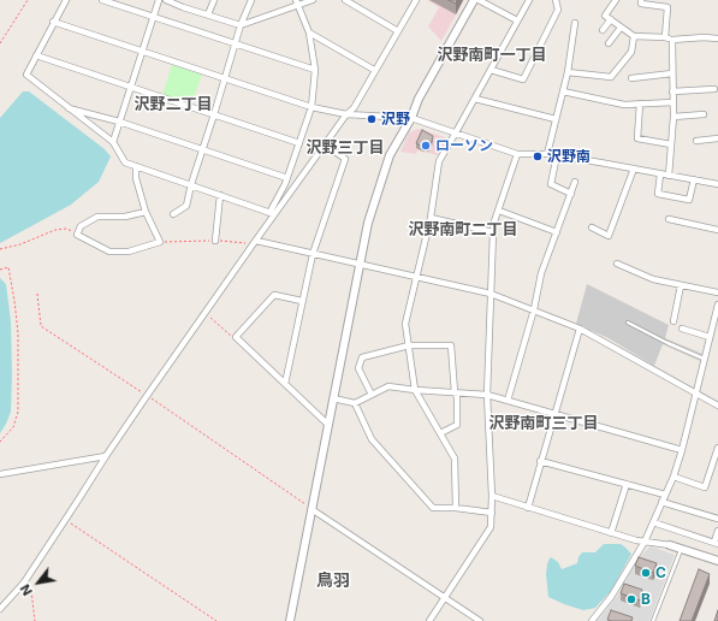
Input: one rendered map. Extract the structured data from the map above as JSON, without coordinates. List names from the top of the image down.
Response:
{
  "districts": [
    "沢野南町一丁目",
    "沢野二丁目",
    "沢野三丁目",
    "沢野南町二丁目",
    "沢野南町三丁目",
    "鳥羽"
  ],
  "places": [
    "沢野",
    "ローソン",
    "沢野南",
    "C",
    "B"
  ],
  "north": "bottom left"
}
